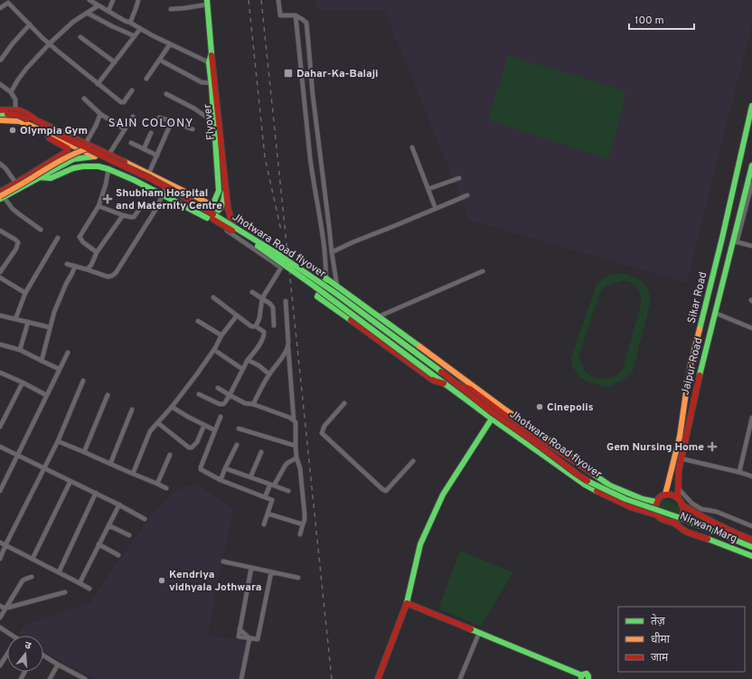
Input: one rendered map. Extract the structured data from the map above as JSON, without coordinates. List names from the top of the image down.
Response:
{
  "streets": {
    "main road": [
      "Flyover",
      "Jhotwara Road flyover",
      "Sikar Road",
      "Jaipur Road",
      "Nirwan Marg"
    ]
  },
  "crossings": [
    ["Flyover", "Jhotwara Road flyover"],
    ["Jhotwara Road flyover", "Nirwan Marg"],
    ["Sikar Road", "Nirwan Marg"]
  ],
  "districts": ["SAIN COLONY"],
  "places": {
    "transit": ["Dahar-Ka-Balaji"],
    "other": ["Olympia Gym", "Cinepolis", "Kendriya vidhyala Jothwara"],
    "health": ["Shubham Hospital and Maternity Centre", "Gem Nursing Home"]
  },
  "legend": ["तेज़", "धीमा", "जाम"],
  "scale_bar": "100 m",
  "north": "top"
}
